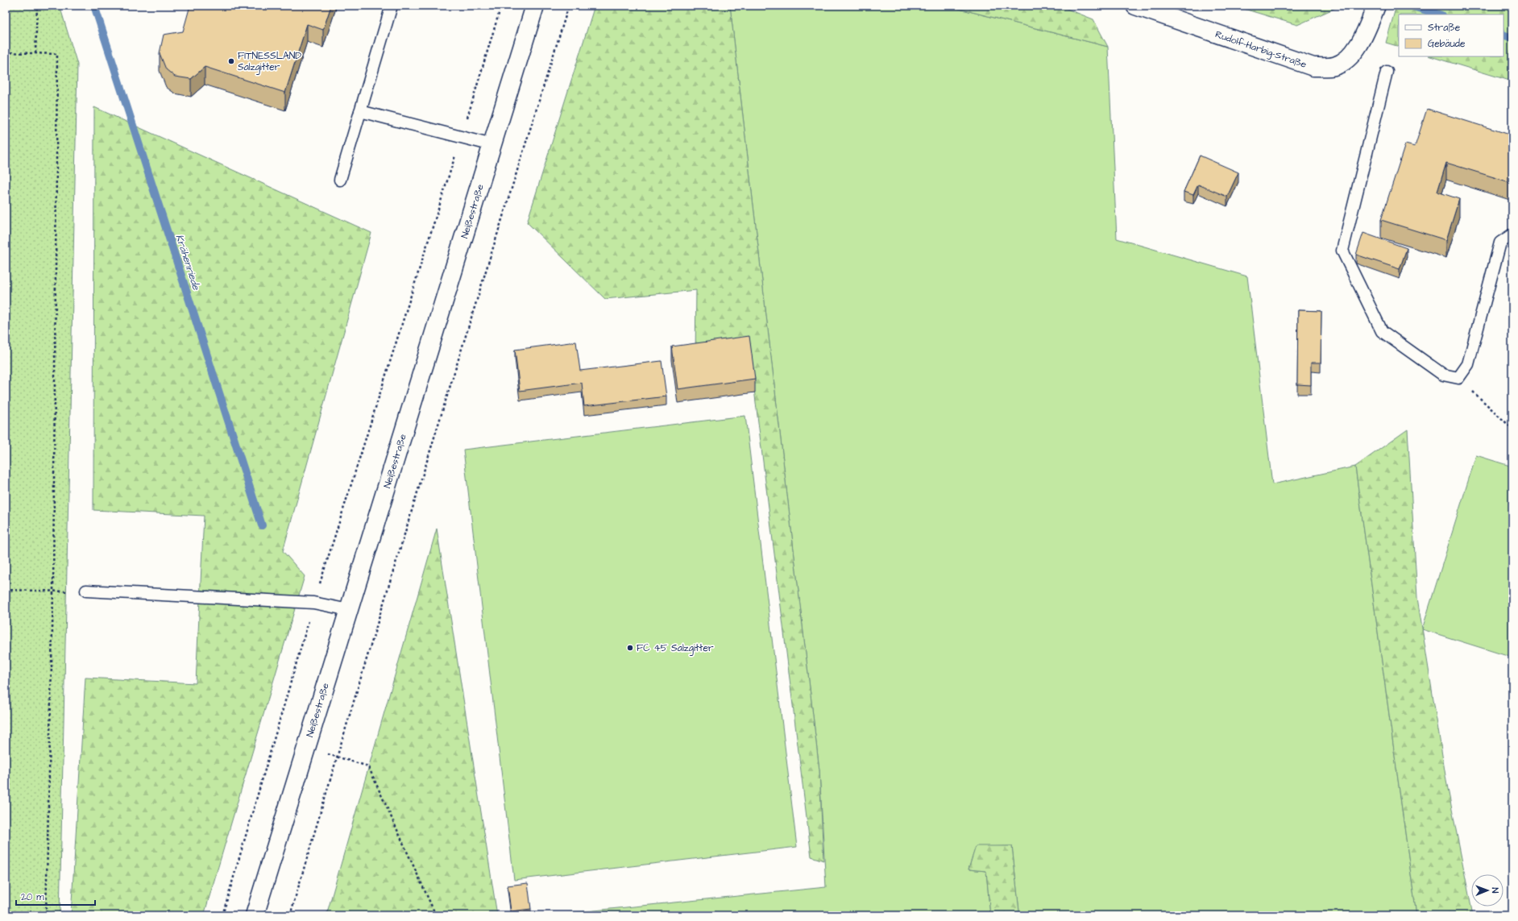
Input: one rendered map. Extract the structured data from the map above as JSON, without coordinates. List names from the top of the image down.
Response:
{
  "streets": {
    "street": ["Rudolf-Harbig-Straße", "Neißestraße"]
  },
  "water": ["Krähenriede"],
  "places": ["FITNESSLAND Salzgitter", "FC 45 Salzgitter"],
  "legend": ["Straße", "Gebäude"],
  "scale_bar": "20 m",
  "north": "right"
}
